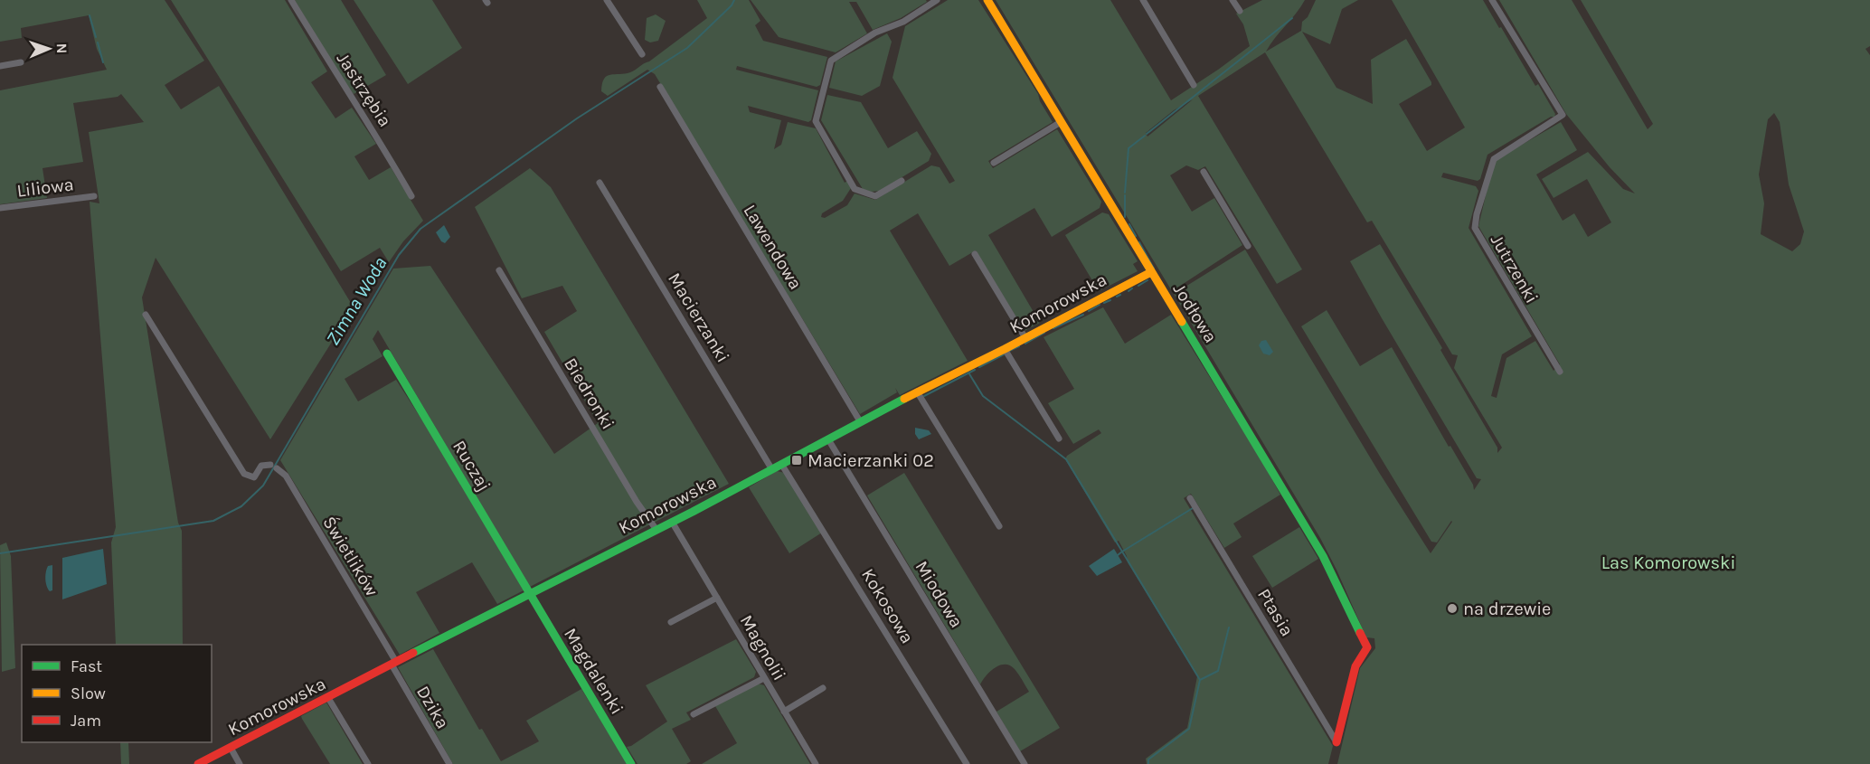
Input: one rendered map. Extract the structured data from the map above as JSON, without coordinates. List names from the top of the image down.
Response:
{
  "streets": {
    "street": [
      "Jastrzębia",
      "Liliowa",
      "Lawendowa",
      "Jutrzenki",
      "Komorowska",
      "Jodłowa",
      "Macierzanki",
      "Biedronki",
      "Ruczaj",
      "Świetlików",
      "Miodowa",
      "Kokosowa",
      "Ptasia",
      "Magnolii",
      "Magdalenki",
      "Dzika"
    ]
  },
  "crossings": [
    ["Lawendowa", "Komorowska"],
    ["Komorowska", "Jodłowa"],
    ["Komorowska", "Macierzanki"],
    ["Komorowska", "Biedronki"],
    ["Komorowska", "Ruczaj"],
    ["Komorowska", "Świetlików"],
    ["Komorowska", "Miodowa"],
    ["Komorowska", "Kokosowa"],
    ["Komorowska", "Magnolii"],
    ["Komorowska", "Magdalenki"],
    ["Komorowska", "Dzika"],
    ["Jodłowa", "Ptasia"],
    ["Ruczaj", "Magdalenki"],
    ["Świetlików", "Dzika"]
  ],
  "water": ["Zimna Woda"],
  "parks": ["Las Komorowski"],
  "places": {
    "transit": ["Macierzanki 02"],
    "other": ["na drzewie"]
  },
  "legend": ["Fast", "Slow", "Jam"],
  "north": "right"
}
